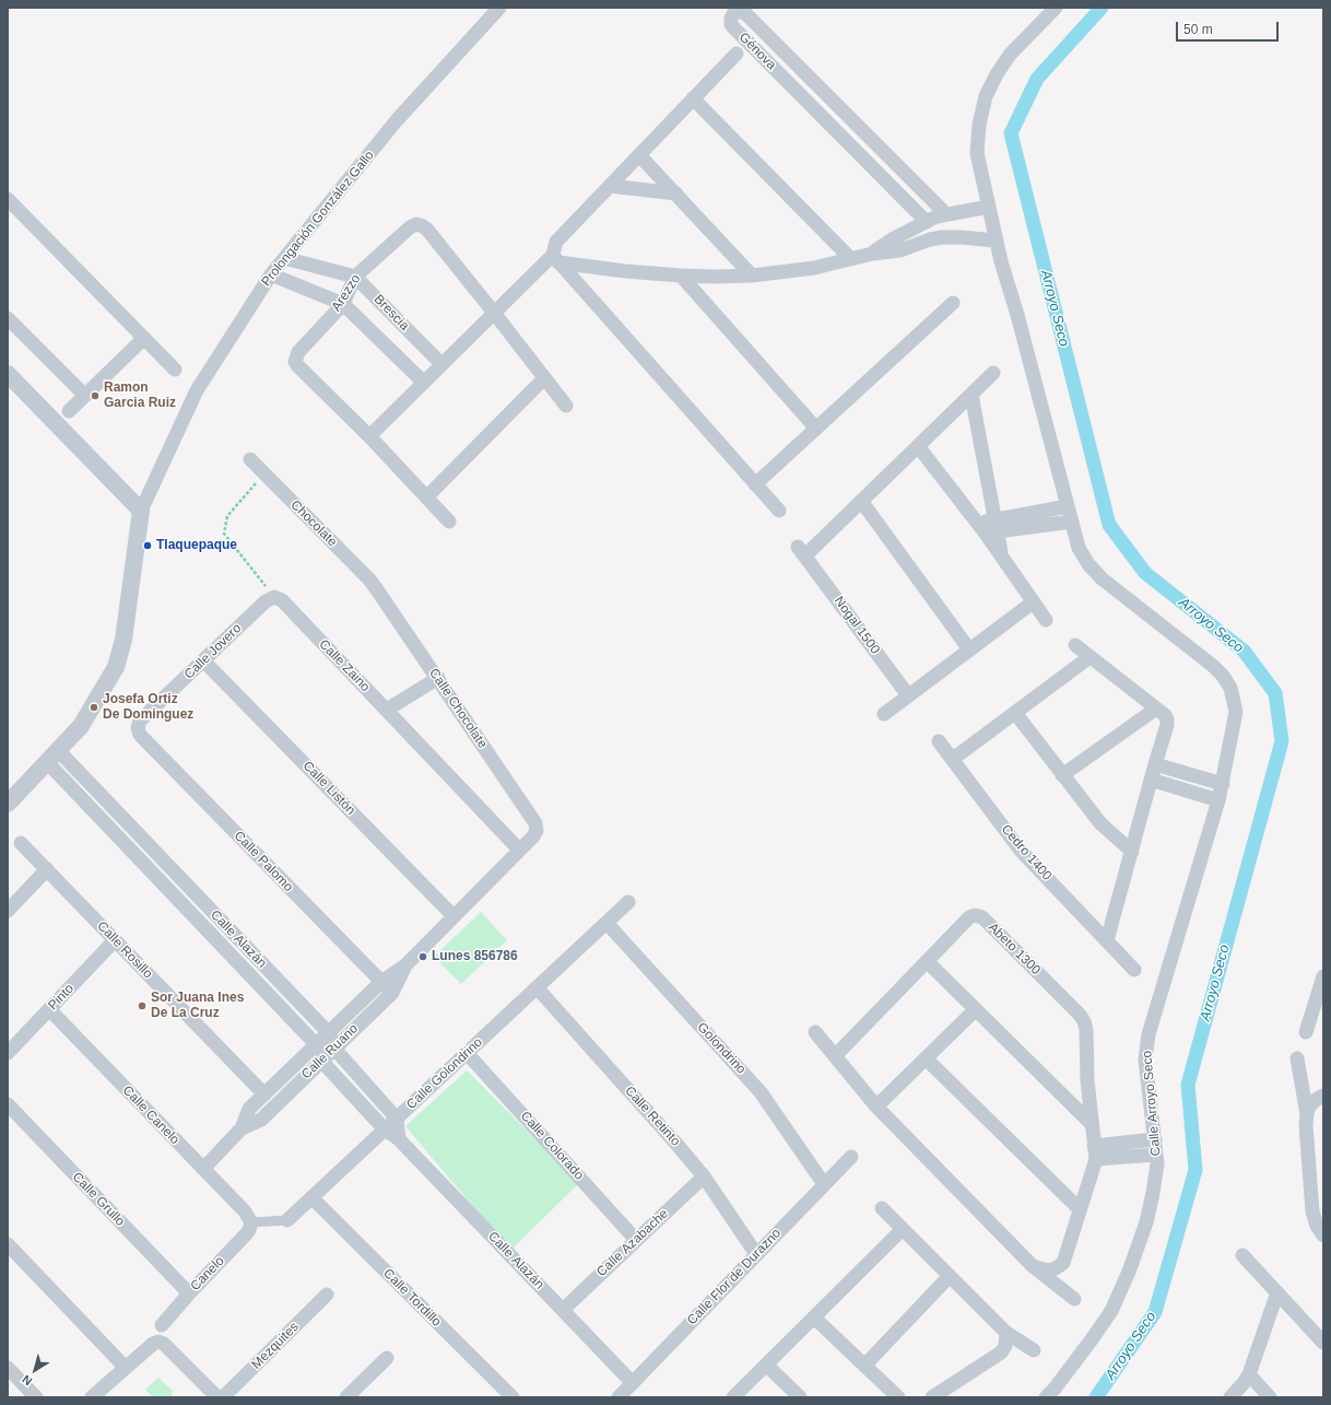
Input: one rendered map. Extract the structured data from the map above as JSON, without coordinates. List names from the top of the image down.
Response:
{
  "streets": {
    "street": [
      "Génova",
      "Prolongación González Gallo",
      "Arezzo",
      "Brescia",
      "Chocolate",
      "Nogal 1500",
      "Calle Jovero",
      "Calle Zaino",
      "Calle Chocolate",
      "Calle Listón",
      "Cedro 1400",
      "Calle Palomo",
      "Calle Alazán",
      "Abeto 1300",
      "Calle Rosillo",
      "Pinto",
      "Golondrino",
      "Calle Ruano",
      "Calle Golondrino",
      "Calle Arroyo Seco",
      "Calle Canelo",
      "Calle Retinto",
      "Calle Colorado",
      "Calle Grullo",
      "Calle Azabache",
      "Canelo",
      "Calle Flor de Durazno",
      "Calle Tordillo",
      "Mezquites"
    ]
  },
  "crossings": [
    ["Prolongación González Gallo", "Brescia"],
    ["Prolongación González Gallo", "Calle Alazán"],
    ["Arezzo", "Brescia"],
    ["Chocolate", "Calle Chocolate"],
    ["Calle Jovero", "Calle Zaino"],
    ["Calle Jovero", "Calle Listón"],
    ["Calle Jovero", "Calle Palomo"],
    ["Calle Zaino", "Calle Ruano"],
    ["Calle Chocolate", "Calle Ruano"],
    ["Calle Listón", "Calle Ruano"],
    ["Calle Palomo", "Calle Ruano"],
    ["Calle Alazán", "Calle Ruano"],
    ["Calle Alazán", "Calle Golondrino"],
    ["Calle Alazán", "Calle Azabache"],
    ["Calle Alazán", "Calle Flor de Durazno"],
    ["Calle Rosillo", "Pinto"],
    ["Calle Rosillo", "Calle Ruano"],
    ["Pinto", "Calle Canelo"],
    ["Golondrino", "Calle Golondrino"],
    ["Golondrino", "Calle Flor de Durazno"],
    ["Calle Ruano", "Calle Canelo"],
    ["Calle Golondrino", "Calle Canelo"],
    ["Calle Golondrino", "Calle Retinto"],
    ["Calle Golondrino", "Calle Colorado"],
    ["Calle Golondrino", "Canelo"],
    ["Calle Golondrino", "Calle Tordillo"],
    ["Calle Canelo", "Canelo"],
    ["Calle Retinto", "Calle Azabache"],
    ["Calle Retinto", "Calle Flor de Durazno"],
    ["Calle Colorado", "Calle Azabache"],
    ["Calle Grullo", "Canelo"]
  ],
  "water": ["Arroyo Seco"],
  "places": [
    "Ramon Garcia Ruiz",
    "Tlaquepaque",
    "Josefa Ortiz De Dominguez",
    "Lunes 856786",
    "Sor Juana Ines De La Cruz"
  ],
  "scale_bar": "50 m",
  "north": "bottom left"
}
